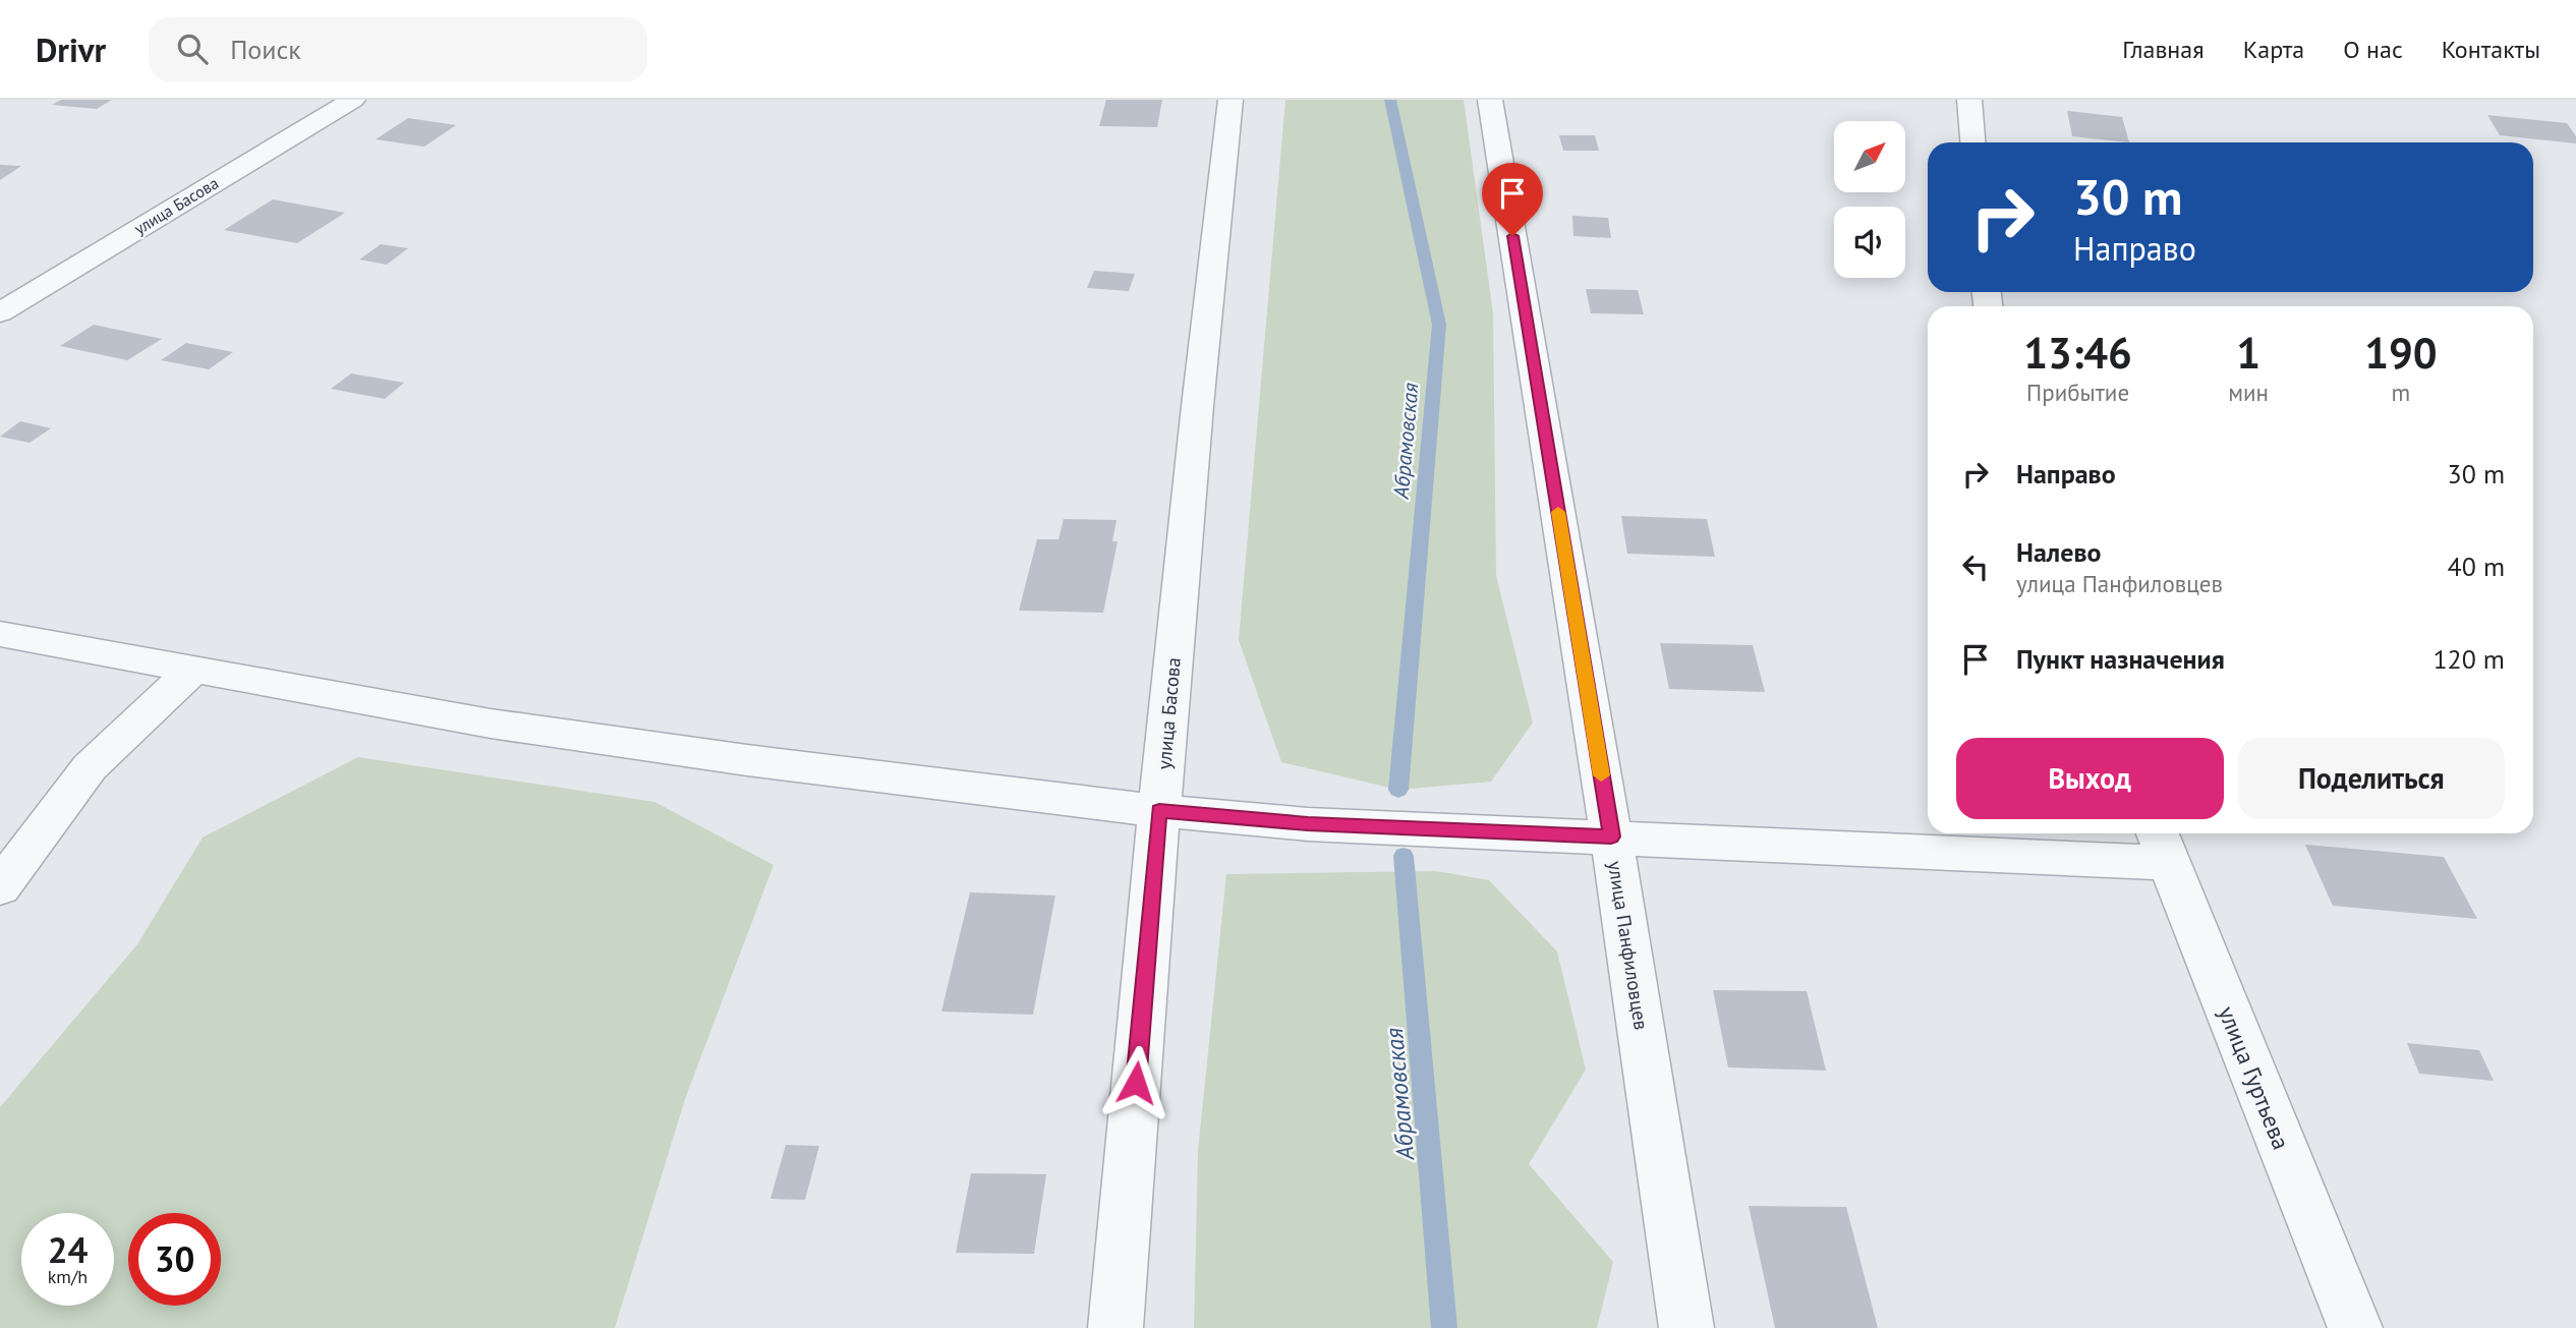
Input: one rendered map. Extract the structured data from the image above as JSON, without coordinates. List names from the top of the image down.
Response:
{
  "streets": {
    "street": ["улица Басова", "улица Панфиловцев", "улица Гуртьева"]
  },
  "water": ["Абрамовская"],
  "north": "top right",
  "page": {
    "header": "Drivr",
    "search": "Поиск",
    "nav": [
      "Главная",
      "Карта",
      "О нас",
      "Контакты"
    ],
    "turn": ["30 m", "Направо"],
    "eta": [
      "13:46",
      "Прибытие",
      "1",
      "мин",
      "190",
      "m"
    ],
    "list": [
      {
        "name": "Направо",
        "value": "30 m"
      },
      {
        "name": "Налево",
        "note": "улица Панфиловцев",
        "value": "40 m"
      },
      {
        "name": "Пункт назначения",
        "value": "120 m"
      }
    ],
    "buttons": ["Выход", "Поделиться"],
    "speed": "24 km/h",
    "limit": "30"
  }
}
